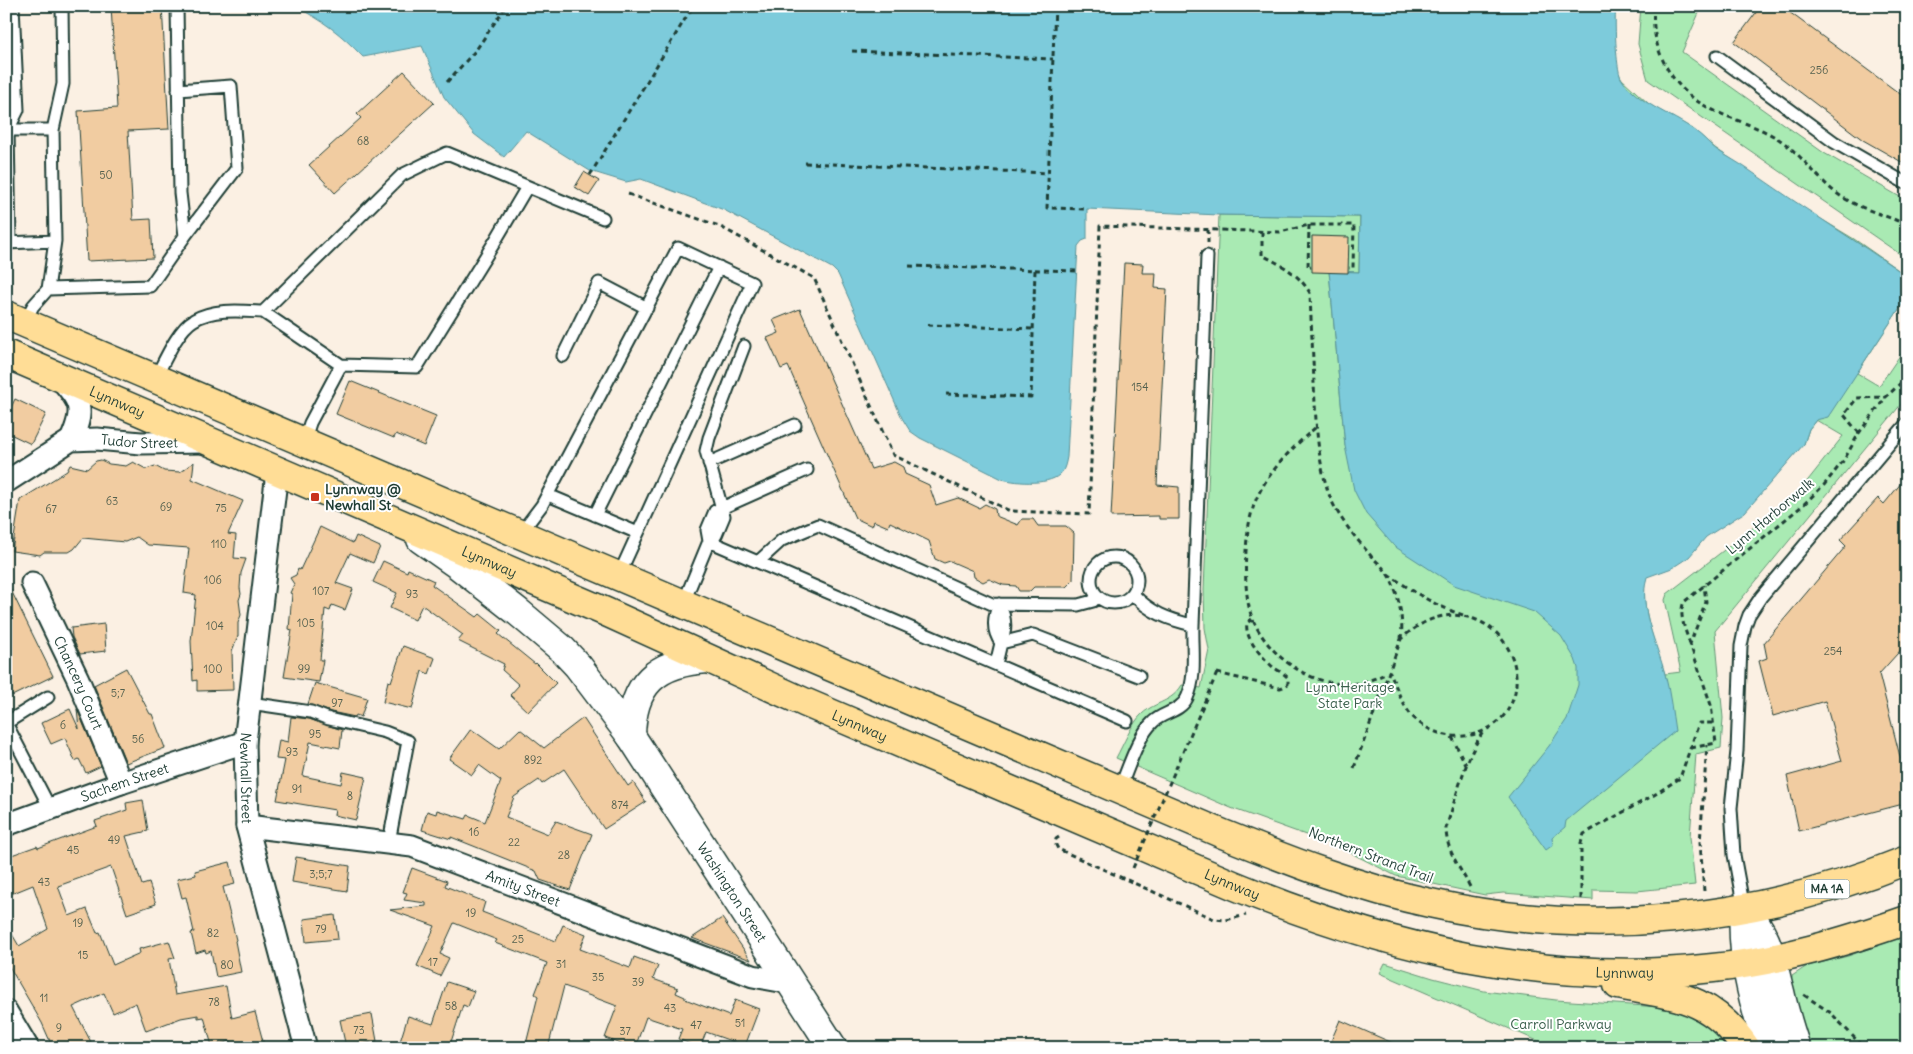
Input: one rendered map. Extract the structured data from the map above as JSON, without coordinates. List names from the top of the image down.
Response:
{
  "streets": {
    "highway": ["Lynnway", "MA 1A"],
    "main road": ["Washington Street"],
    "street": [
      "Tudor Street",
      "Chancery Court",
      "Newhall Street",
      "Sachem Street",
      "Amity Street"
    ],
    "path": ["Lynn Harborwalk"]
  },
  "crossings": [
    ["Lynnway", "Tudor Street"],
    ["Lynnway", "Newhall Street"],
    ["Lynnway", "Washington Street"],
    ["Chancery Court", "Sachem Street"],
    ["Newhall Street", "Sachem Street"],
    ["Newhall Street", "Amity Street"],
    ["Amity Street", "Washington Street"]
  ],
  "parks": ["Lynn Heritage State Park", "Carroll Parkway"],
  "places": {
    "transit": ["Lynnway @ Newhall St"]
  },
  "house_numbers": [
    "256",
    "68",
    "50",
    "154",
    "63",
    "69",
    "75",
    "67",
    "110",
    "106",
    "107",
    "93",
    "105",
    "104",
    "254",
    "100",
    "99",
    "5;7",
    "97",
    "6",
    "95",
    "56",
    "93",
    "892",
    "91",
    "8",
    "874",
    "16",
    "49",
    "22",
    "45",
    "28",
    "3;5;7",
    "43",
    "19",
    "19",
    "79",
    "82",
    "25",
    "15",
    "17",
    "31",
    "80",
    "35",
    "39",
    "11",
    "78",
    "58",
    "43",
    "51",
    "47",
    "9",
    "73",
    "37"
  ]
}
